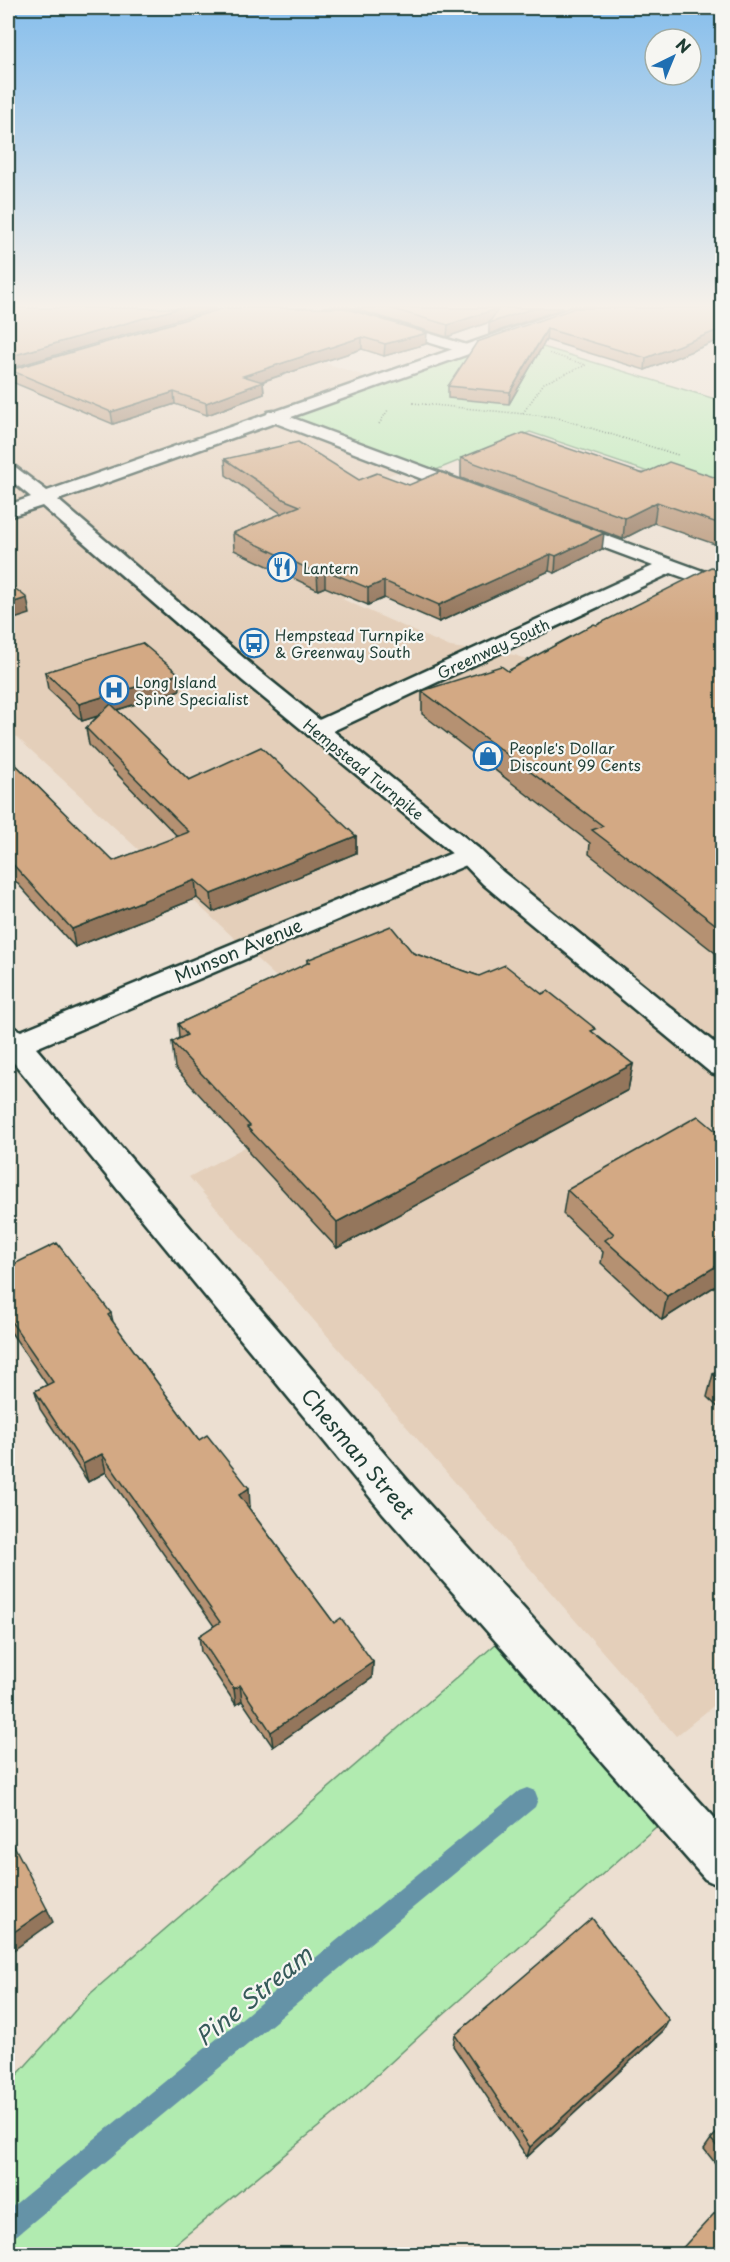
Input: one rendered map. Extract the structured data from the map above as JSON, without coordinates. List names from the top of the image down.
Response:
{
  "streets": {
    "street": [
      "Greenway South",
      "Hempstead Turnpike",
      "Munson Avenue",
      "Chesman Street"
    ]
  },
  "crossings": [
    ["Greenway South", "Hempstead Turnpike"],
    ["Hempstead Turnpike", "Munson Avenue"],
    ["Munson Avenue", "Chesman Street"]
  ],
  "water": ["Pine Stream"],
  "places": {
    "restaurant": ["Lantern"],
    "bus stop": ["Hempstead Turnpike & Greenway South"],
    "hospital": ["Long Island Spine Specialist"],
    "shop": ["People's Dollar Discount 99 Cents"]
  },
  "north": "top right"
}
